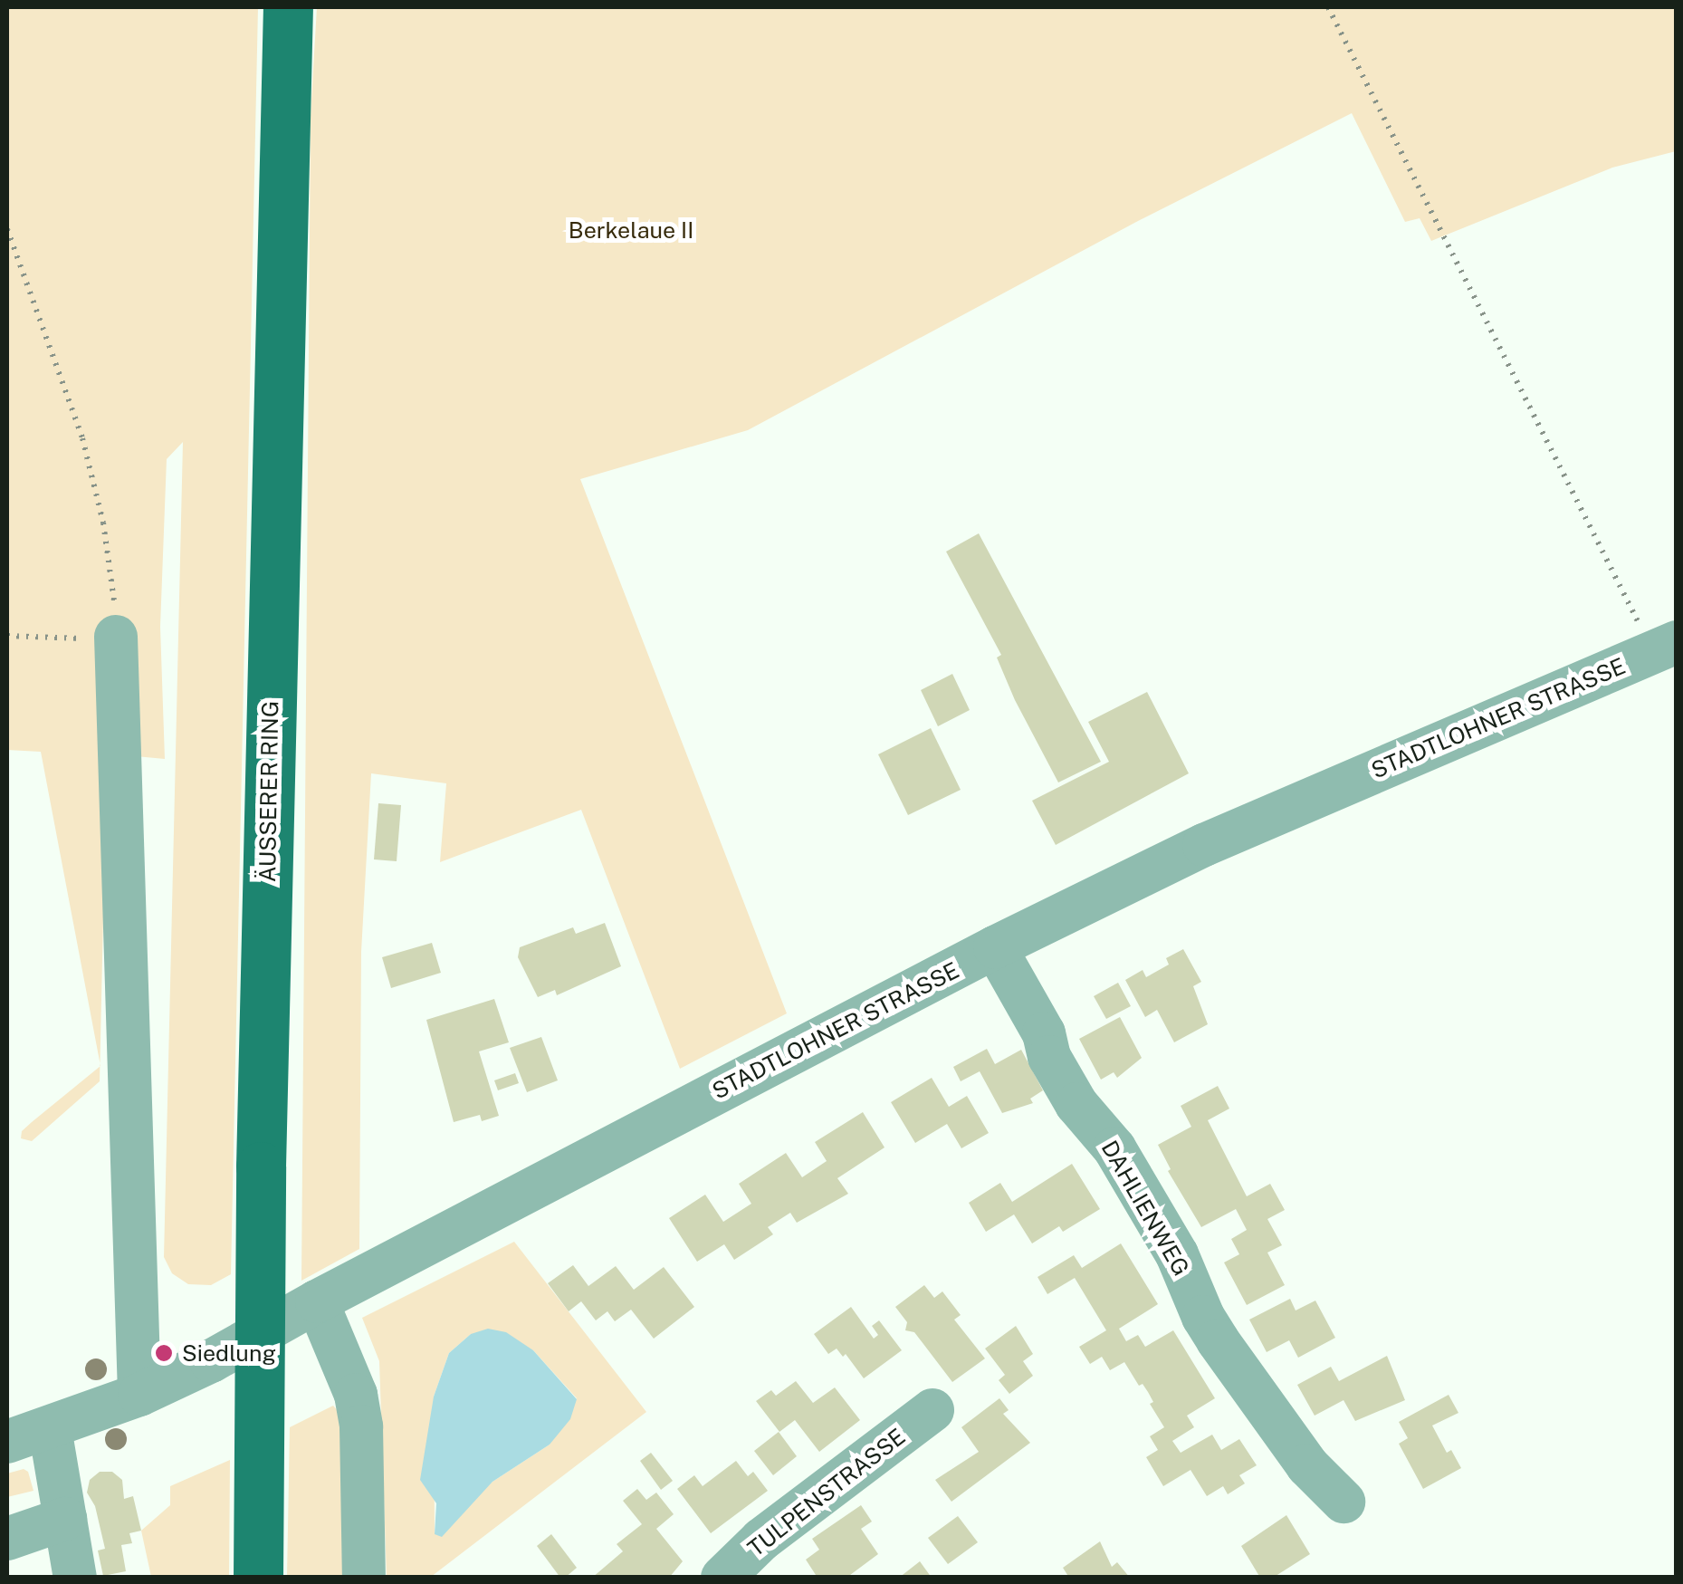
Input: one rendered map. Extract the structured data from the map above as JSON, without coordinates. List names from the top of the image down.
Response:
{
  "streets": {
    "main road": ["ÄUSSERER RING"],
    "street": ["STADTLOHNER STRASSE", "DAHLIENWEG", "TULPENSTRASSE"]
  },
  "crossings": [
    ["STADTLOHNER STRASSE", "DAHLIENWEG"]
  ],
  "parks": ["Berkelaue II"],
  "places": ["Siedlung"]
}
